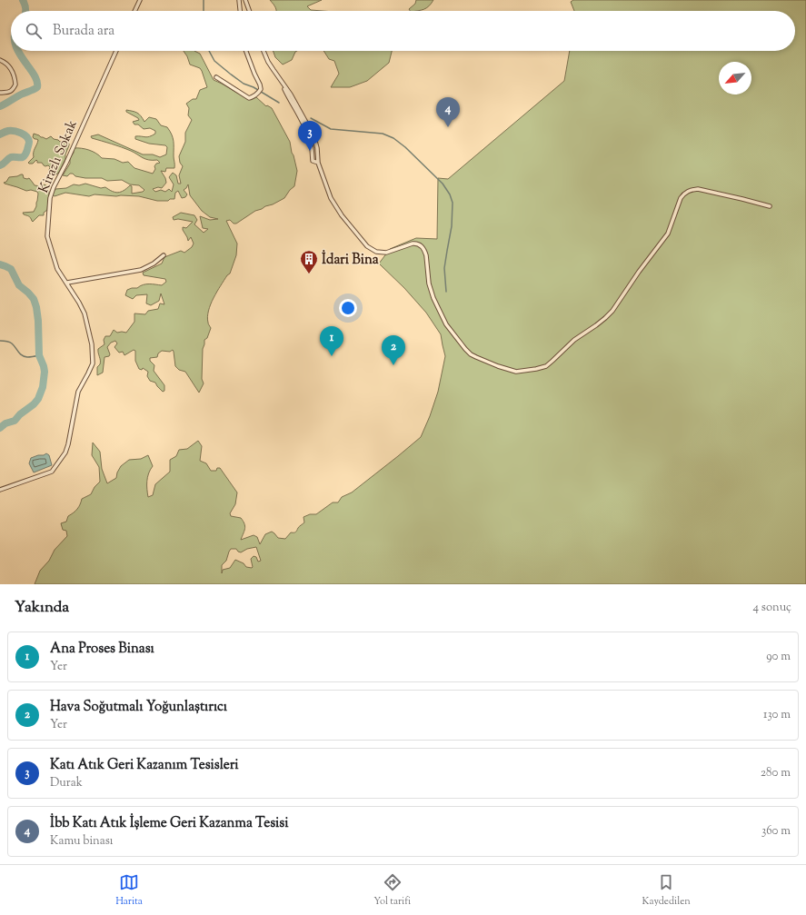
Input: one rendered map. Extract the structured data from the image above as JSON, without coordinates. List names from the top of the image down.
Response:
{
  "streets": {
    "street": ["Kirazlı Sokak"]
  },
  "places": {
    "building": ["İdari Bina"]
  },
  "north": "bottom left",
  "page": {
    "search": "Burada ara",
    "pins": [
      "4",
      "3",
      "1",
      "2"
    ],
    "heading": ["Yakında", "4 sonuç"],
    "list": [
      {
        "mark": "1",
        "name": "Ana Proses Binası",
        "note": "Yer",
        "value": "90 m"
      },
      {
        "mark": "2",
        "name": "Hava Soğutmalı Yoğunlaştırıcı",
        "note": "Yer",
        "value": "130 m"
      },
      {
        "mark": "3",
        "name": "Katı Atık Geri Kazanım Tesisleri",
        "note": "Durak",
        "value": "280 m"
      },
      {
        "mark": "4",
        "name": "İbb Katı Atık İşleme Geri Kazanma Tesisi",
        "note": "Kamu binası",
        "value": "360 m"
      }
    ],
    "nav": ["Harita", "Yol tarifi", "Kaydedilen"]
  }
}
